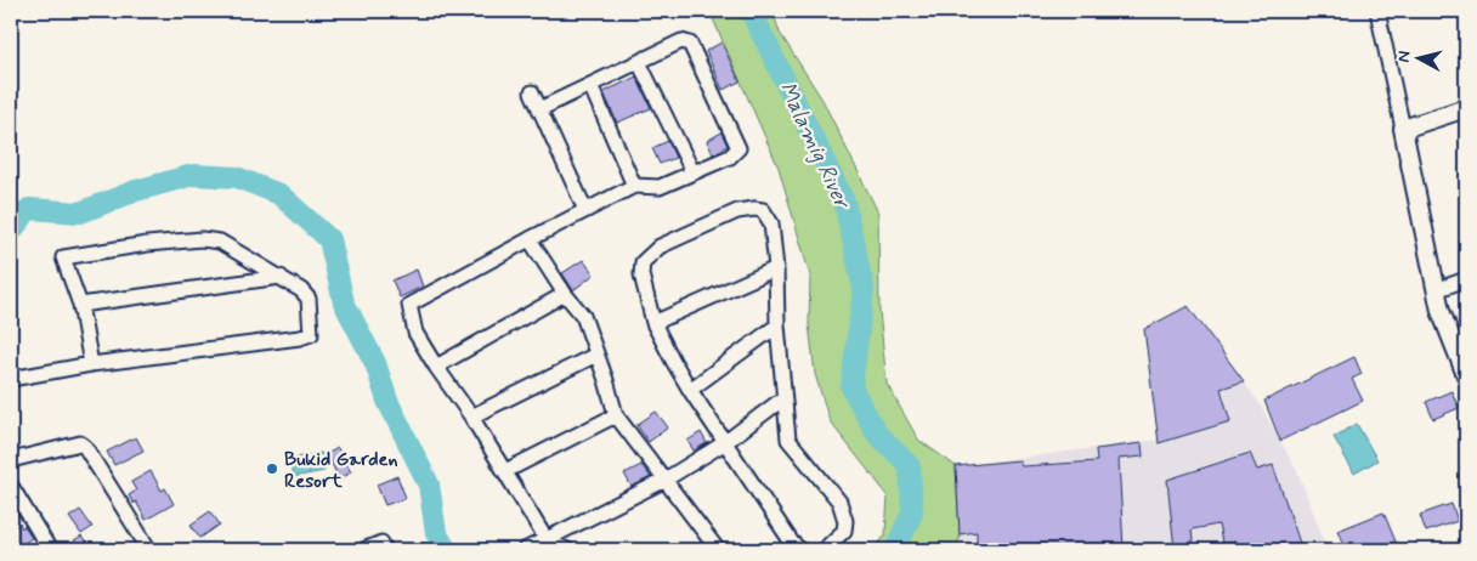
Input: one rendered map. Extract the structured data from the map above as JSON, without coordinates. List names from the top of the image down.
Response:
{
  "water": ["Malamig River"],
  "places": ["Bukid Garden Resort"],
  "north": "left"
}
